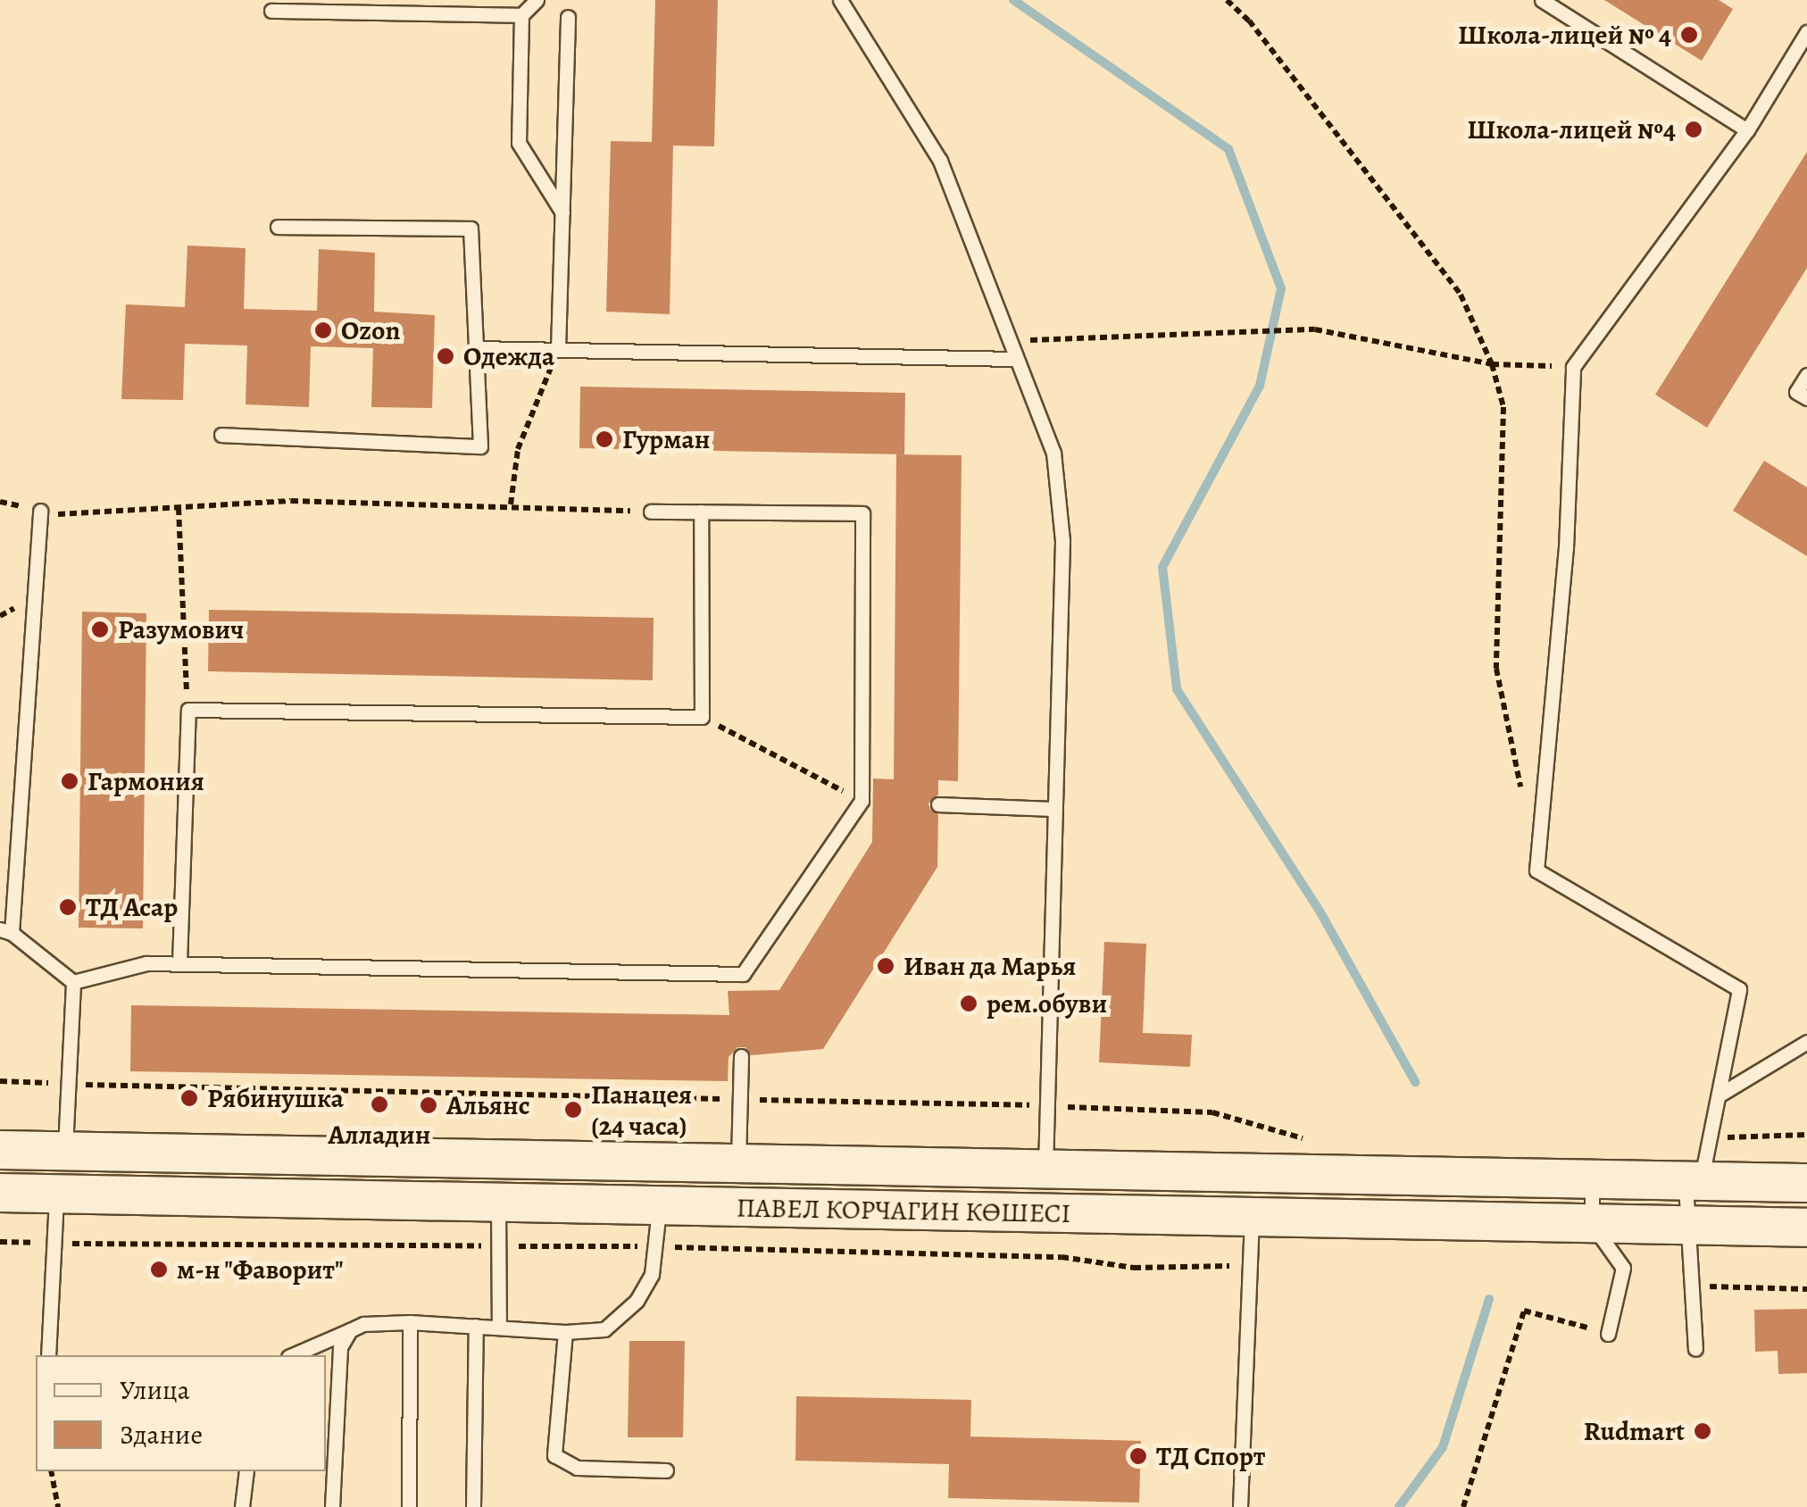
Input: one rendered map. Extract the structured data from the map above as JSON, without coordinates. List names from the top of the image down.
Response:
{
  "streets": {
    "street": ["ПАВЕЛ КОРЧАГИН КӨШЕСІ"]
  },
  "places": [
    "Школа-лицей № 4",
    "Школа-лицей №4",
    "Ozon",
    "Одежда",
    "Гурман",
    "Разумович",
    "Гармония",
    "ТД Асар",
    "Иван да Марья",
    "рем.обуви",
    "Рябинушка",
    "Алладин",
    "Альянс",
    "Панацея (24 часа)",
    "м-н \"Фаворит\"",
    "Rudmart",
    "ТД Спорт"
  ],
  "legend": ["Улица", "Здание"]
}
